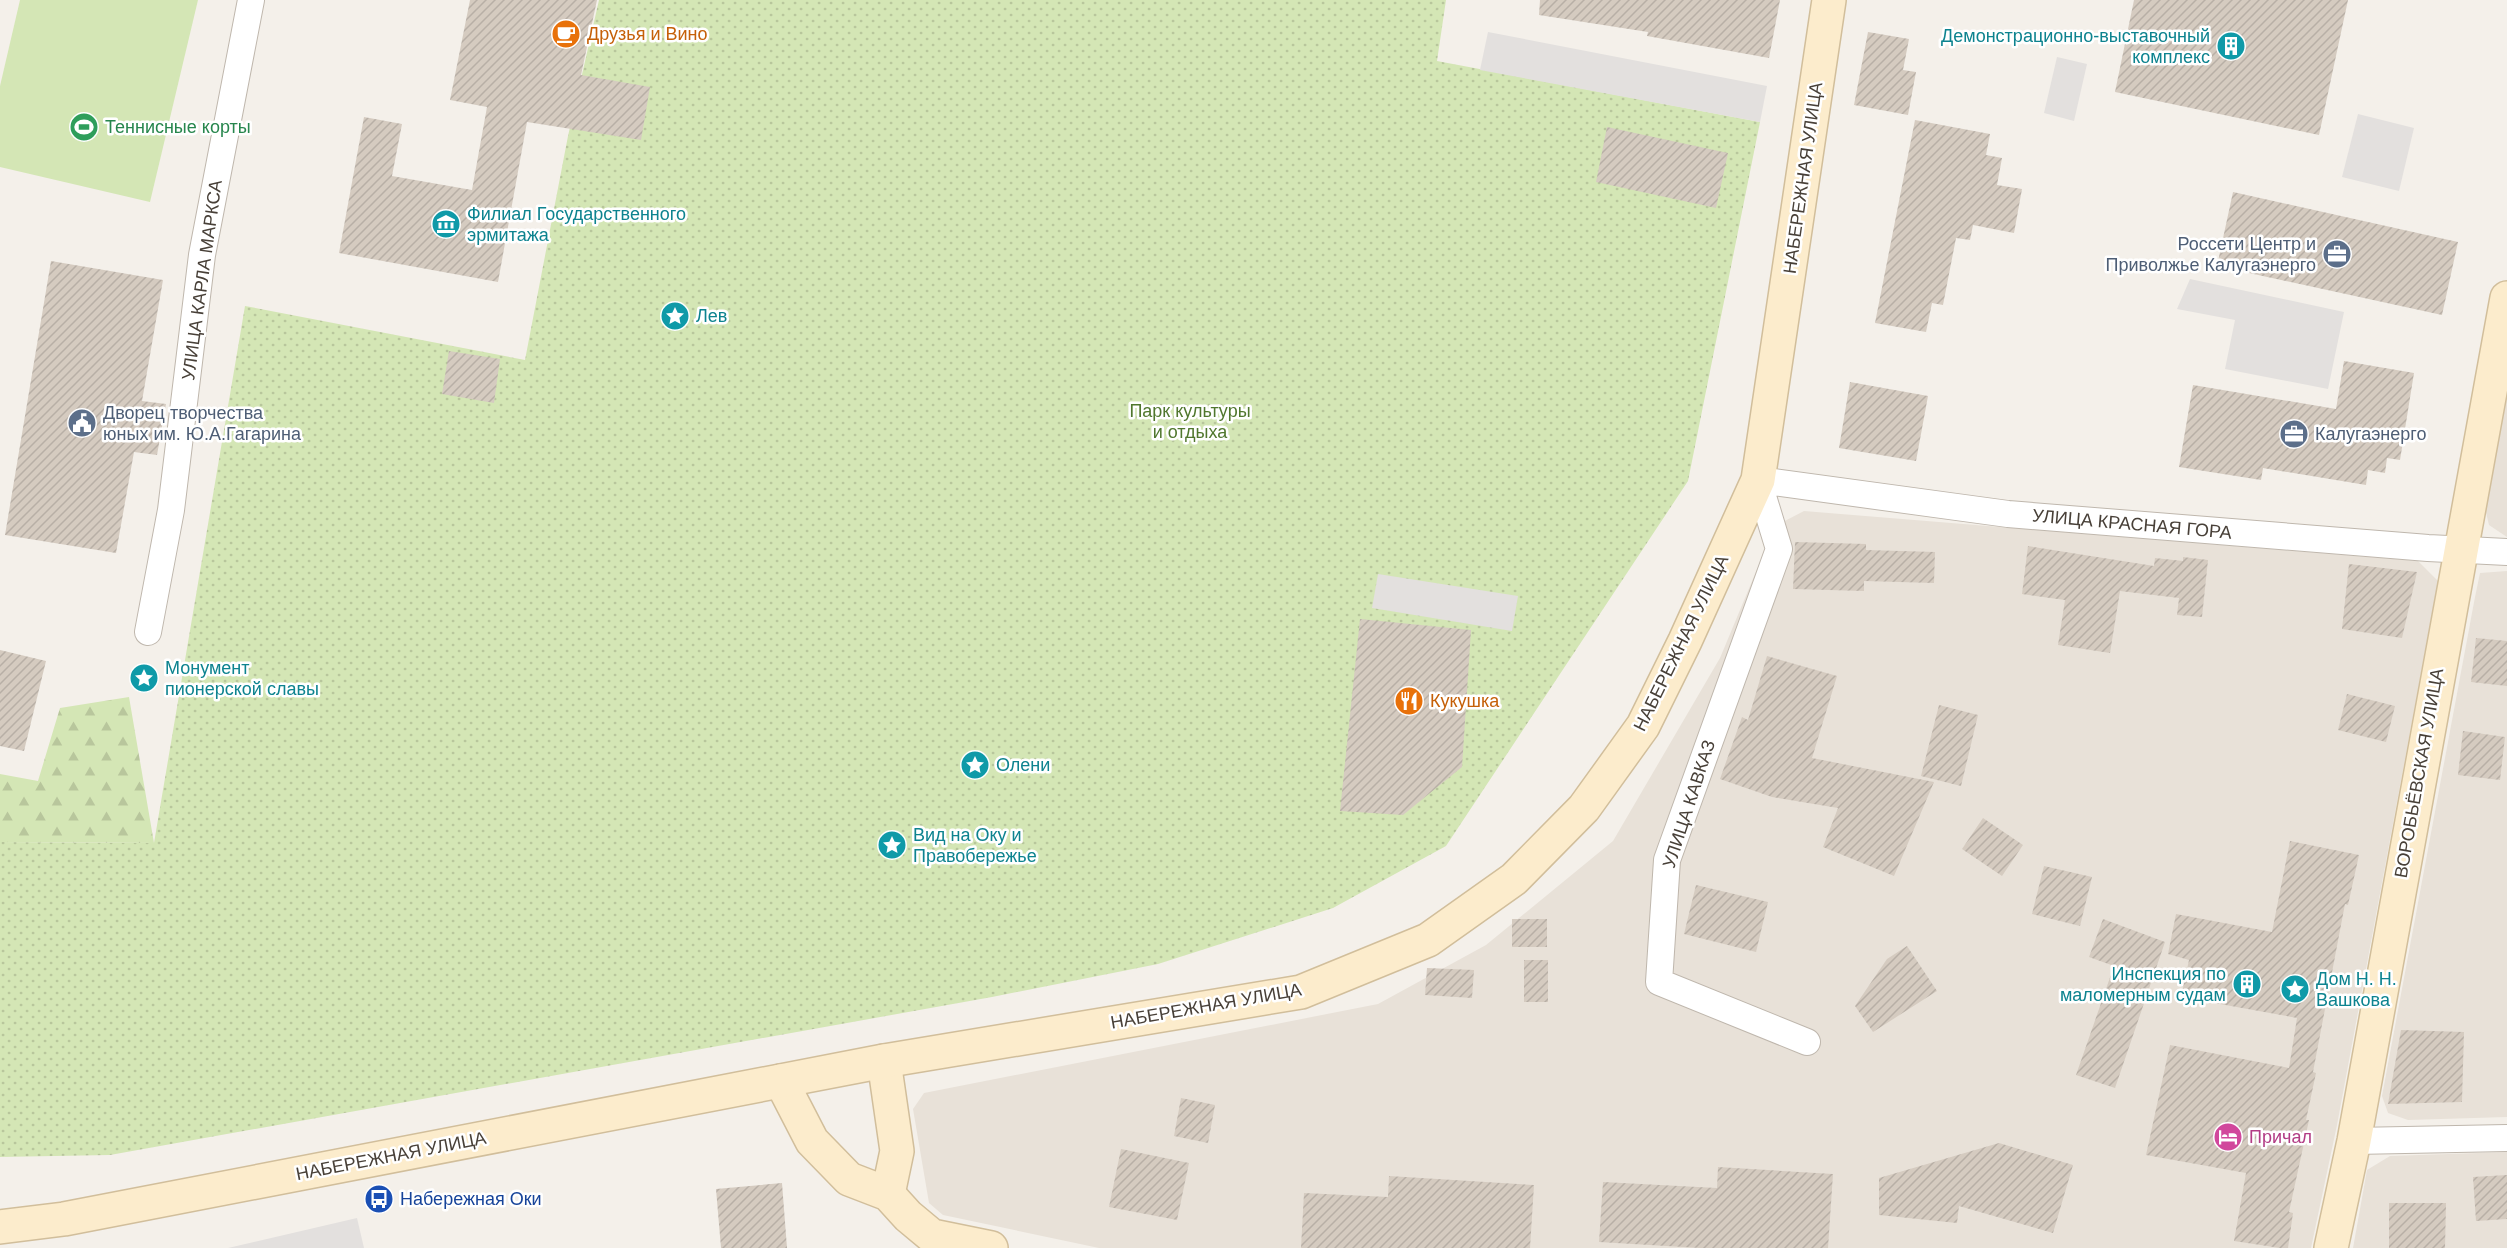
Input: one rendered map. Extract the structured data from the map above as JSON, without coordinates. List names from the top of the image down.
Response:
{
  "streets": {
    "main road": ["НАБЕРЕЖНАЯ УЛИЦА", "ВОРОБЬЁВСКАЯ УЛИЦА"],
    "street": ["УЛИЦА КАРЛА МАРКСА", "УЛИЦА КРАСНАЯ ГОРА", "УЛИЦА КАВКАЗ"]
  },
  "crossings": [
    ["НАБЕРЕЖНАЯ УЛИЦА", "УЛИЦА КРАСНАЯ ГОРА"],
    ["НАБЕРЕЖНАЯ УЛИЦА", "УЛИЦА КАВКАЗ"],
    ["УЛИЦА КРАСНАЯ ГОРА", "ВОРОБЬЁВСКАЯ УЛИЦА"],
    ["УЛИЦА КРАСНАЯ ГОРА", "УЛИЦА КАВКАЗ"]
  ],
  "parks": ["Парк культуры и отдыха"],
  "places": {
    "cafe": ["Друзья и Вино"],
    "building": ["Демонстрационно-выставочный комплекс", "Инспекция по маломерным судам"],
    "sports": ["Теннисные корты"],
    "museum": ["Филиал Государственного эрмитажа"],
    "office": ["Россети Центр и Приволжье Калугаэнерго", "Калугаэнерго"],
    "place": [
      "Лев",
      "Монумент пионерской славы",
      "Олени",
      "Вид на Оку и Правобережье",
      "Дом Н. Н. Вашкова"
    ],
    "public building": ["Дворец творчества юных им. Ю.А.Гагарина"],
    "restaurant": ["Кукушка"],
    "hotel": ["Причал"],
    "bus stop": ["Набережная Оки"]
  }
}
